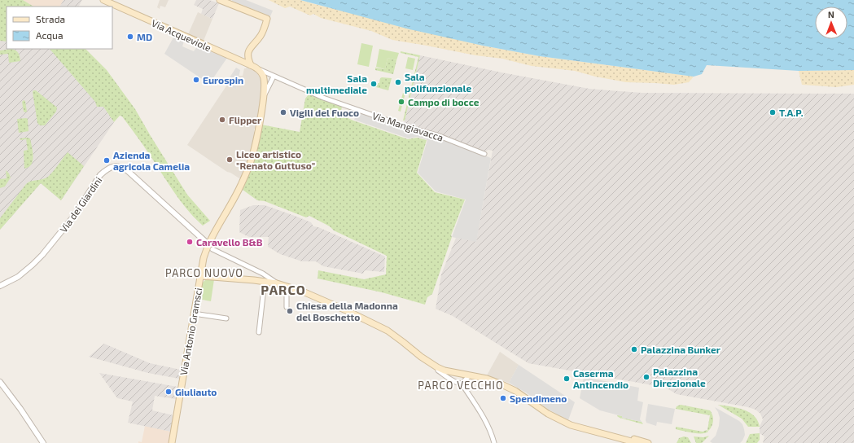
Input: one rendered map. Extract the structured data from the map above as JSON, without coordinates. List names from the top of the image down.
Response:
{
  "streets": {
    "main road": ["Via Acqueviole", "Via Antonio Gramsci"],
    "street": ["Via Mangiavacca", "Via dei Giardini"]
  },
  "crossings": [
    ["Via Acqueviole", "Via Mangiavacca"],
    ["Via Acqueviole", "Via Antonio Gramsci"],
    ["Via Mangiavacca", "Via Antonio Gramsci"],
    ["Via dei Giardini", "Via Antonio Gramsci"]
  ],
  "districts": ["PARCO NUOVO", "PARCO", "PARCO VECCHIO"],
  "places": [
    "MD",
    "Eurospin",
    "Sala polifunzionale",
    "Sala multimediale",
    "Campo di bocce",
    "Vigili del Fuoco",
    "T.A.P.",
    "Flipper",
    "Liceo artistico \"Renato Guttuso\"",
    "Azienda agricola Camelia",
    "Caravello B&B",
    "Chiesa della Madonna del Boschetto",
    "Palazzina Bunker",
    "Palazzina Direzionale",
    "Caserma Antincendio",
    "Giuliauto",
    "Spendimeno"
  ],
  "legend": ["Strada", "Acqua"],
  "north": "top"
}
